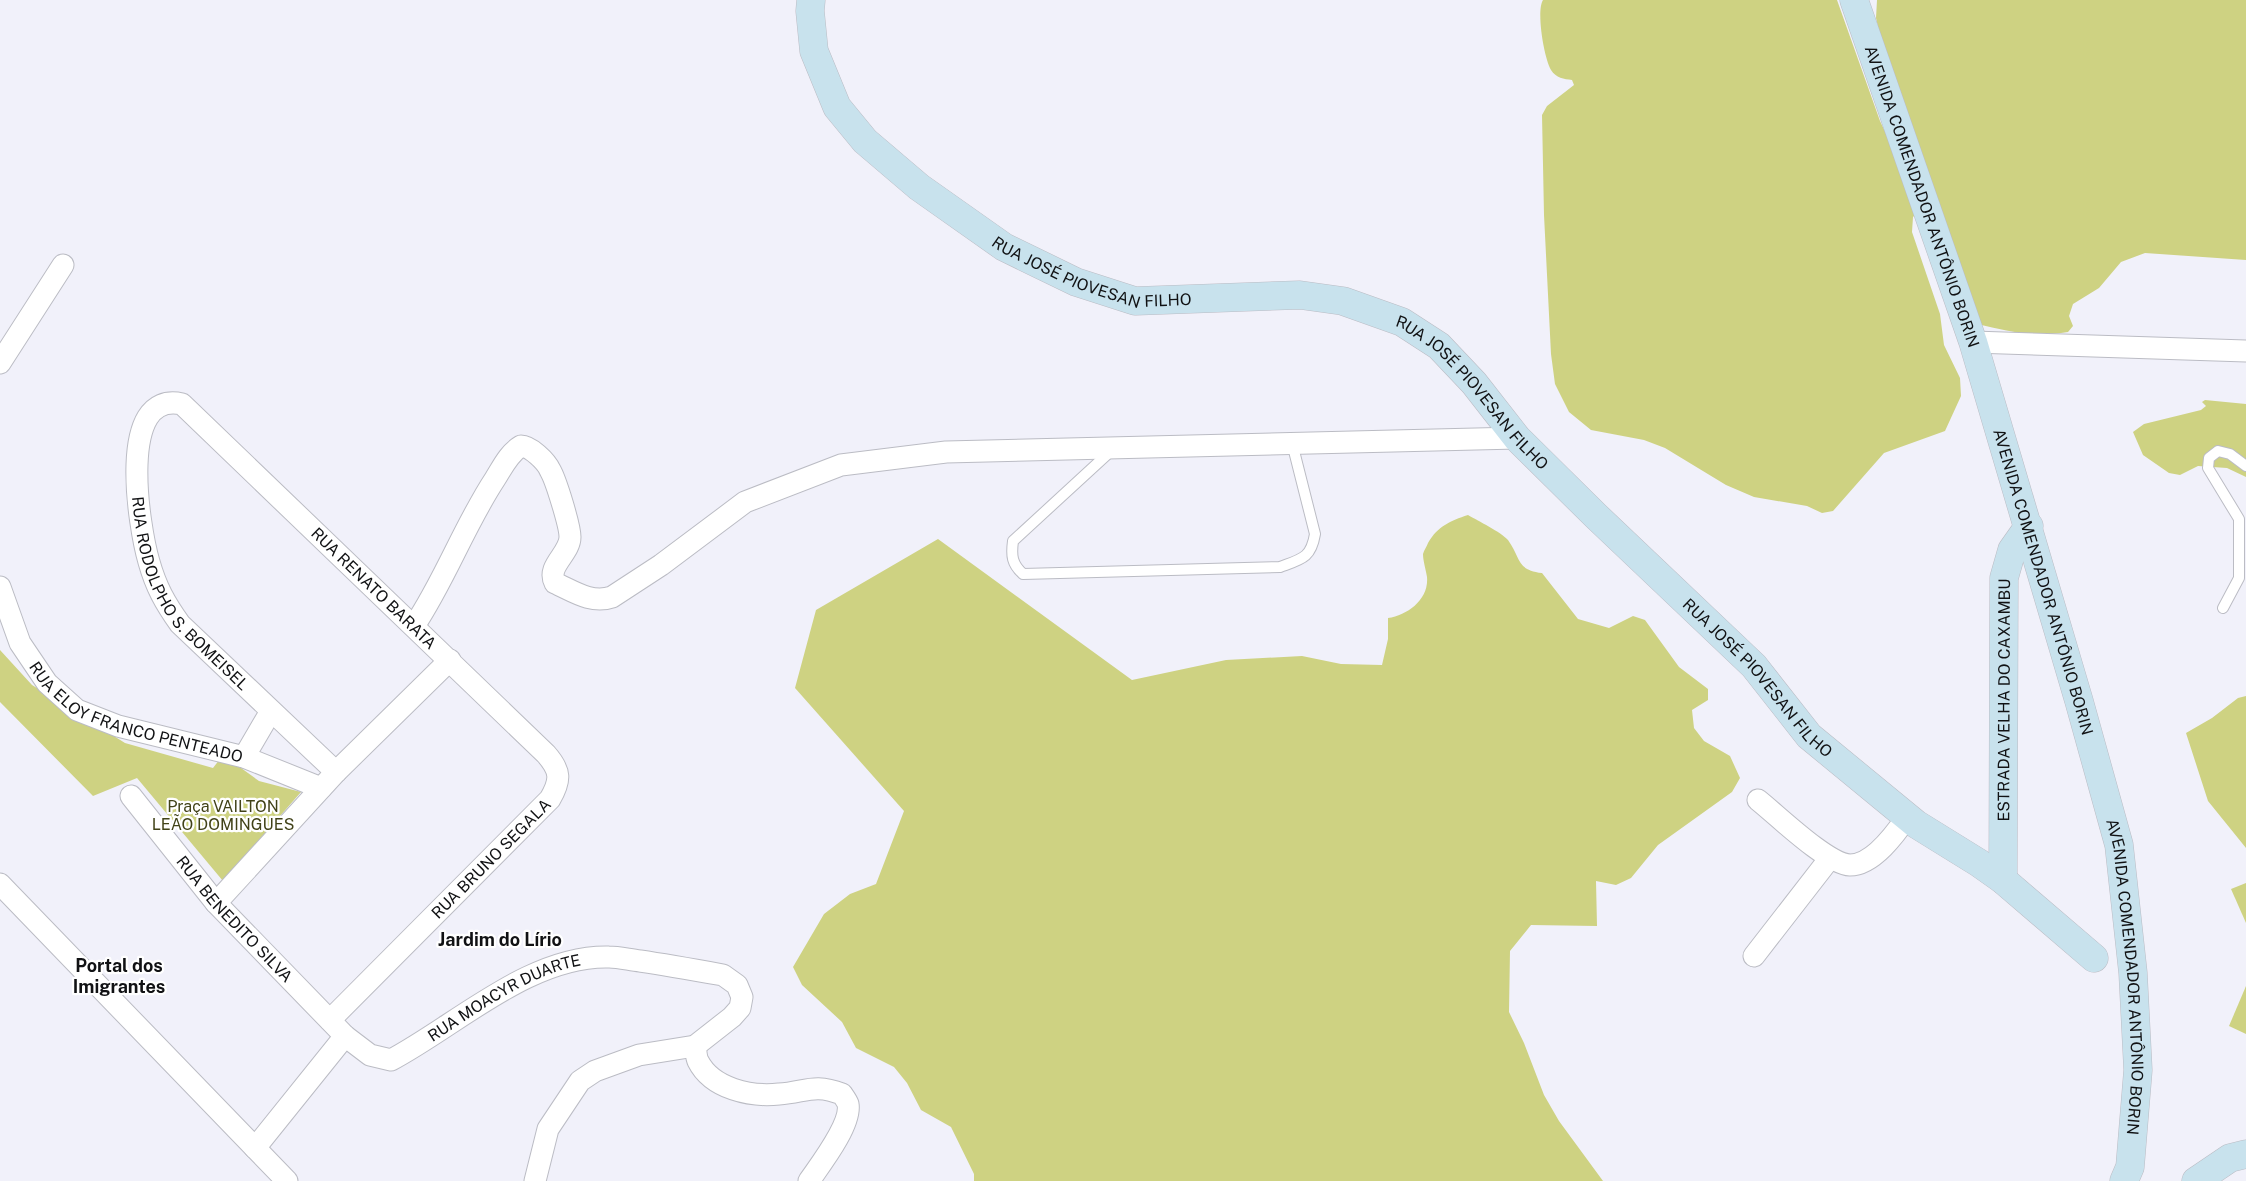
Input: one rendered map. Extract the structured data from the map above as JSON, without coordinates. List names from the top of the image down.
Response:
{
  "streets": {
    "street": [
      "AVENIDA COMENDADOR ANTÔNIO BORIN",
      "RUA JOSÉ PIOVESAN FILHO",
      "RUA RENATO BARATA",
      "RUA RODOLPHO S. BOMEISEL",
      "ESTRADA VELHA DO CAXAMBU",
      "RUA ELOY FRANCO PENTEADO",
      "RUA BRUNO SEGALA",
      "RUA BENEDITO SILVA",
      "RUA MOACYR DUARTE"
    ]
  },
  "crossings": [
    ["AVENIDA COMENDADOR ANTÔNIO BORIN", "ESTRADA VELHA DO CAXAMBU"],
    ["RUA JOSÉ PIOVESAN FILHO", "ESTRADA VELHA DO CAXAMBU"],
    ["RUA RENATO BARATA", "RUA RODOLPHO S. BOMEISEL"],
    ["RUA RENATO BARATA", "RUA BRUNO SEGALA"],
    ["RUA BRUNO SEGALA", "RUA BENEDITO SILVA"],
    ["RUA BENEDITO SILVA", "RUA MOACYR DUARTE"]
  ],
  "districts": ["Jardim do Lírio", "Portal dos Imigrantes"],
  "parks": ["Praça VAILTON LEÃO DOMINGUES"]
}
